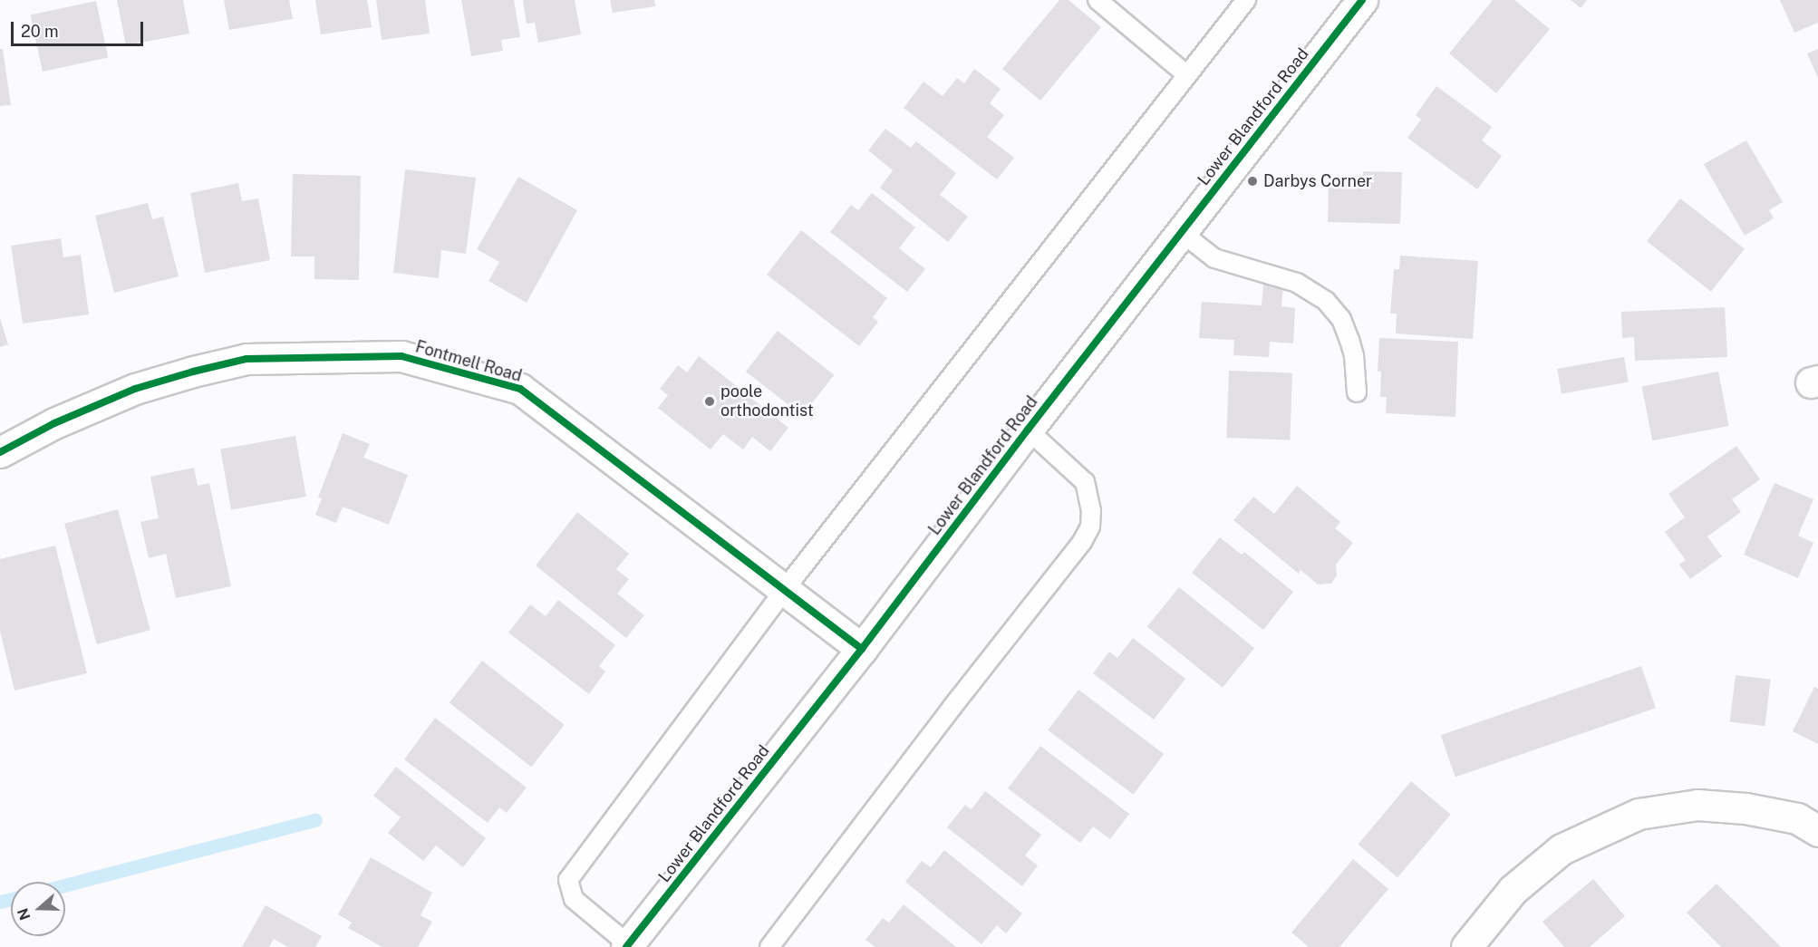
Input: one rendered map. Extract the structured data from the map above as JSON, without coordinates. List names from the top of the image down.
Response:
{
  "streets": {
    "street": ["Lower Blandford Road", "Fontmell Road"]
  },
  "crossings": [
    ["Lower Blandford Road", "Fontmell Road"]
  ],
  "places": ["Darbys Corner", "poole orthodontist"],
  "scale_bar": "20 m",
  "north": "left"
}
